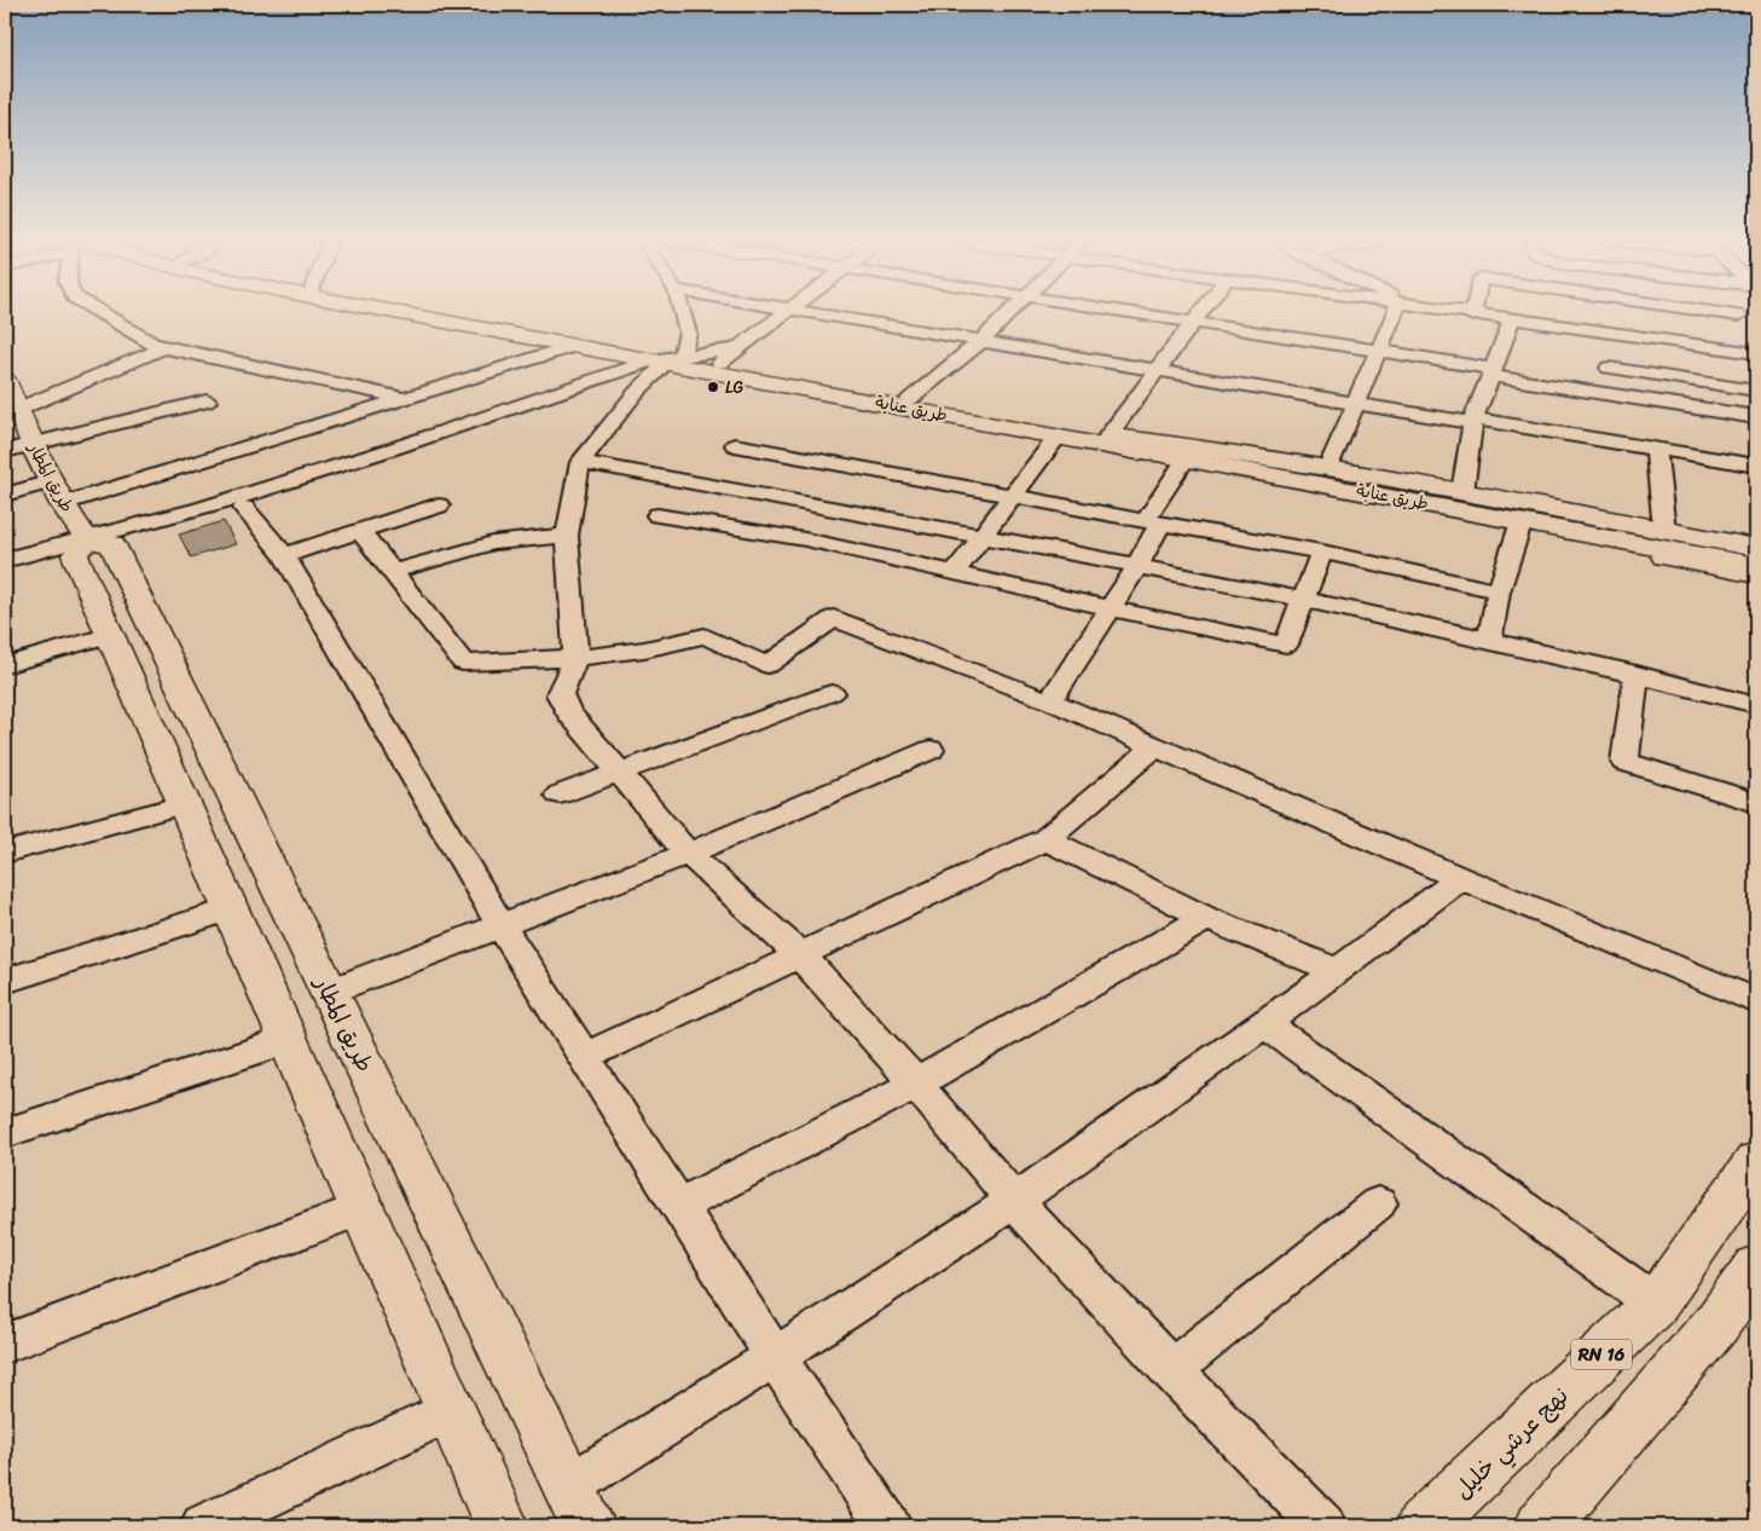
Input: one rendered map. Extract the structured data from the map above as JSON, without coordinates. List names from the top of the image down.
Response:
{
  "streets": {
    "main road": [
      "طريق عنابة",
      "طريق المطار",
      "RN 16",
      "نهج عرشي خليل"
    ]
  },
  "places": ["LG"]
}
